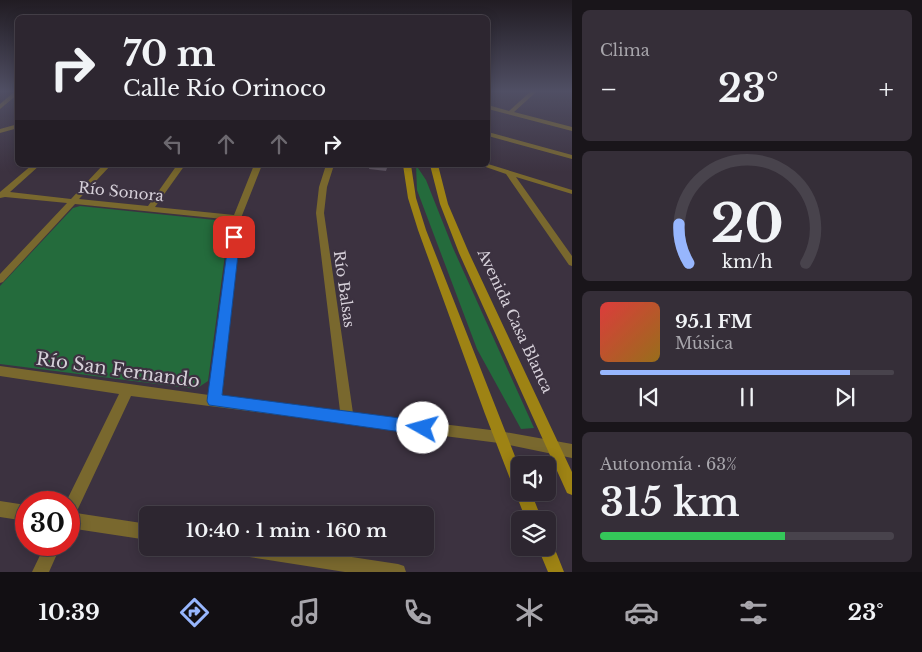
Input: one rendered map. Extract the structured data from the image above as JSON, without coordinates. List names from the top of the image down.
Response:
{
  "streets": {
    "street": [
      "Río Sonora",
      "Río Balsas",
      "Avenida Casa Blanca",
      "Río San Fernando"
    ]
  },
  "crossings": [
    ["Río Balsas", "Río San Fernando"],
    ["Avenida Casa Blanca", "Río San Fernando"]
  ],
  "page": {
    "tile": [
      "Clima",
      ["Autonomía · 63%", "315 km"]
    ],
    "turn": ["70 m", "Calle Río Orinoco"],
    "heat": ["−", "23°", "+"],
    "song": ["95.1 FM", "Música"],
    "limit": "30",
    "trip": "10:40 · 1 min · 160 m",
    "tabs": ["10:39", "23°"],
    "gauge": ["20", "km/h"]
  }
}
